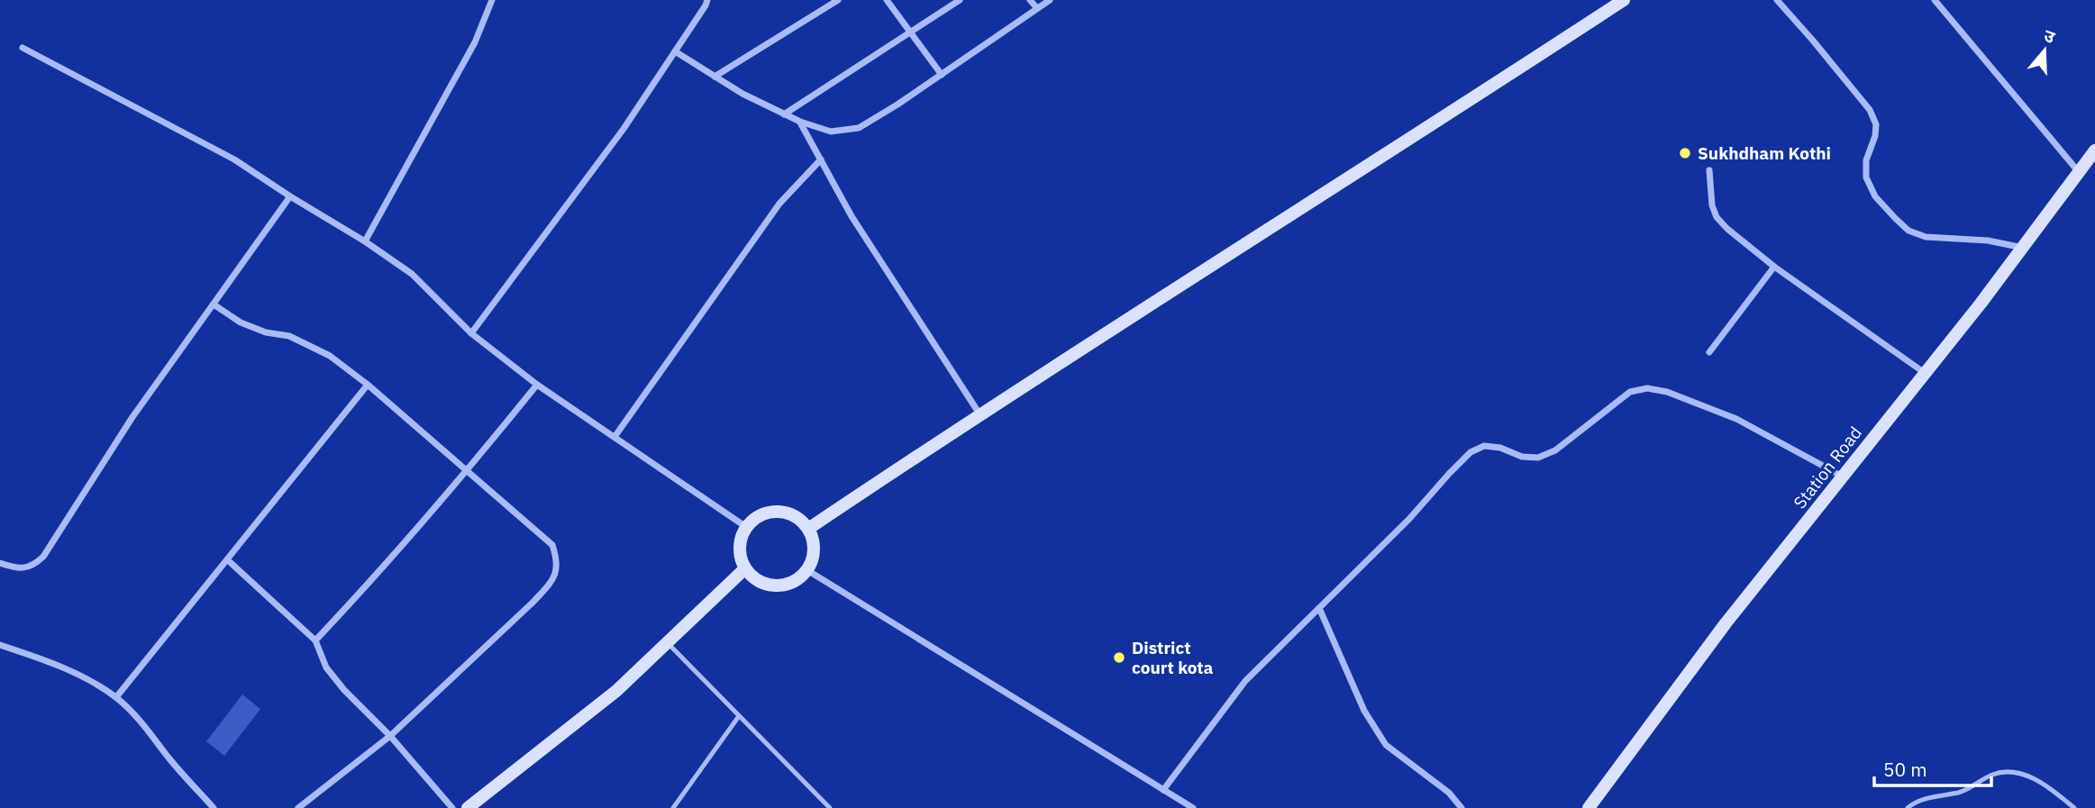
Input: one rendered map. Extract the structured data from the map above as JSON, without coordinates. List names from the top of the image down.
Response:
{
  "streets": {
    "street": ["Station Road"]
  },
  "places": ["Sukhdham Kothi", "District court kota"],
  "scale_bar": "50 m",
  "north": "top"
}
